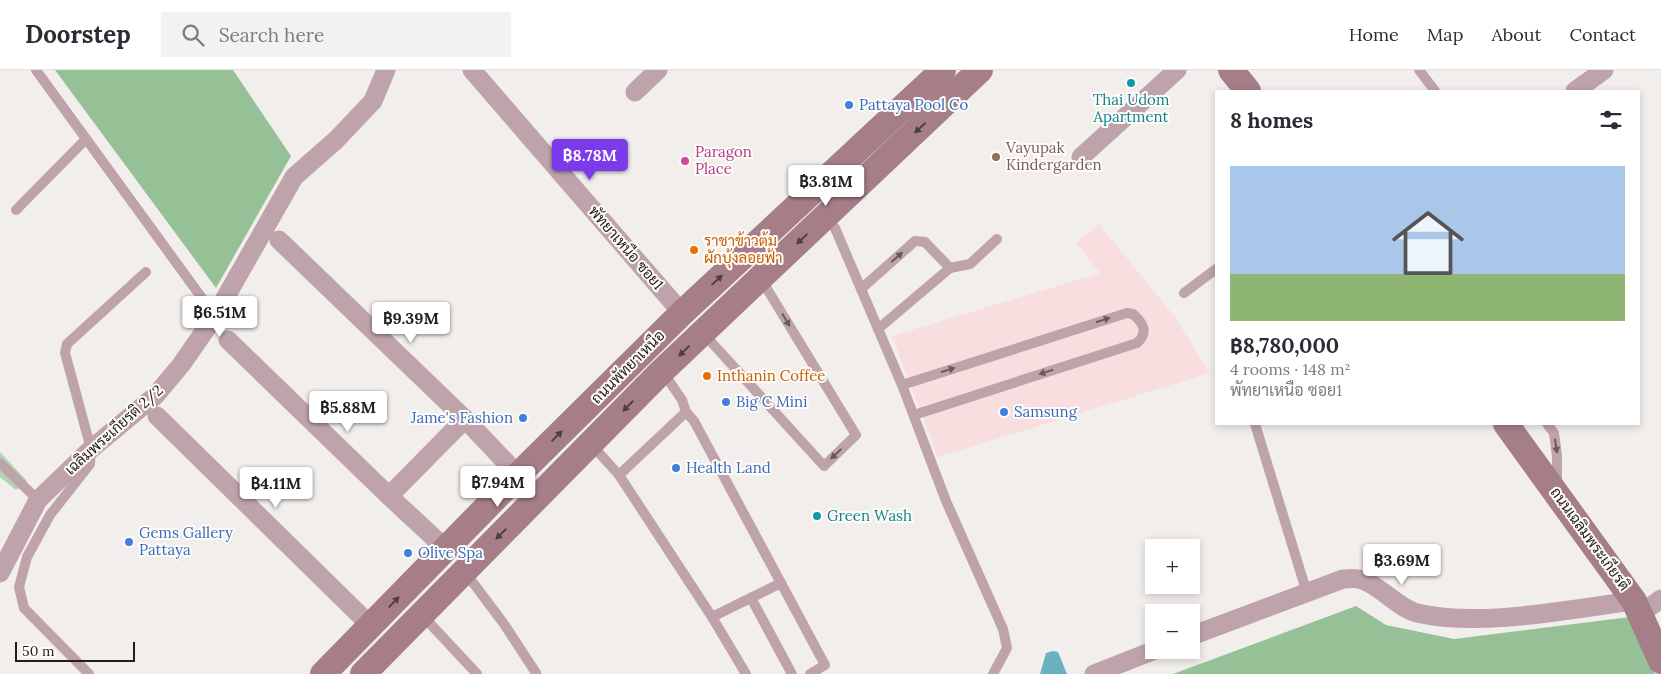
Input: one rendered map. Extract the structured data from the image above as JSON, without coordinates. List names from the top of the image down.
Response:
{
  "streets": {
    "main road": ["ถนนพัทยาเหนือ", "ถนนเฉลิมพระเกียรติ"],
    "street": ["พัทยาเหนือ ซอย1", "เฉลิมพระเกียรติ 2/2"]
  },
  "crossings": [
    ["พัทยาเหนือ ซอย1", "ถนนพัทยาเหนือ"]
  ],
  "places": [
    "Thai Udom Apartment",
    "Pattaya Pool Co",
    "Vayupak Kindergarden",
    "Paragon Place",
    "ราชาข้าวต้ม ผักบุ้งลอยฟ้า",
    "Inthanin Coffee",
    "Big C Mini",
    "Samsung",
    "Jame's Fashion",
    "Health Land",
    "Green Wash",
    "Gems Gallery Pattaya",
    "Olive Spa"
  ],
  "scale_bar": "50 m",
  "page": {
    "header": "Doorstep",
    "search": "Search here",
    "nav": [
      "Home",
      "Map",
      "About",
      "Contact"
    ],
    "heading": "8 homes",
    "price": [
      "฿8.78M",
      "฿3.81M",
      "฿6.51M",
      "฿9.39M",
      "฿5.88M",
      "฿7.94M",
      "฿4.11M",
      "฿3.69M"
    ],
    "list": [
      {
        "name": "฿8,780,000",
        "note": "4 rooms · 148 m² · พัทยาเหนือ ซอย1"
      }
    ],
    "map_buttons": ["+", "−"],
    "scale": "50 m"
  }
}
